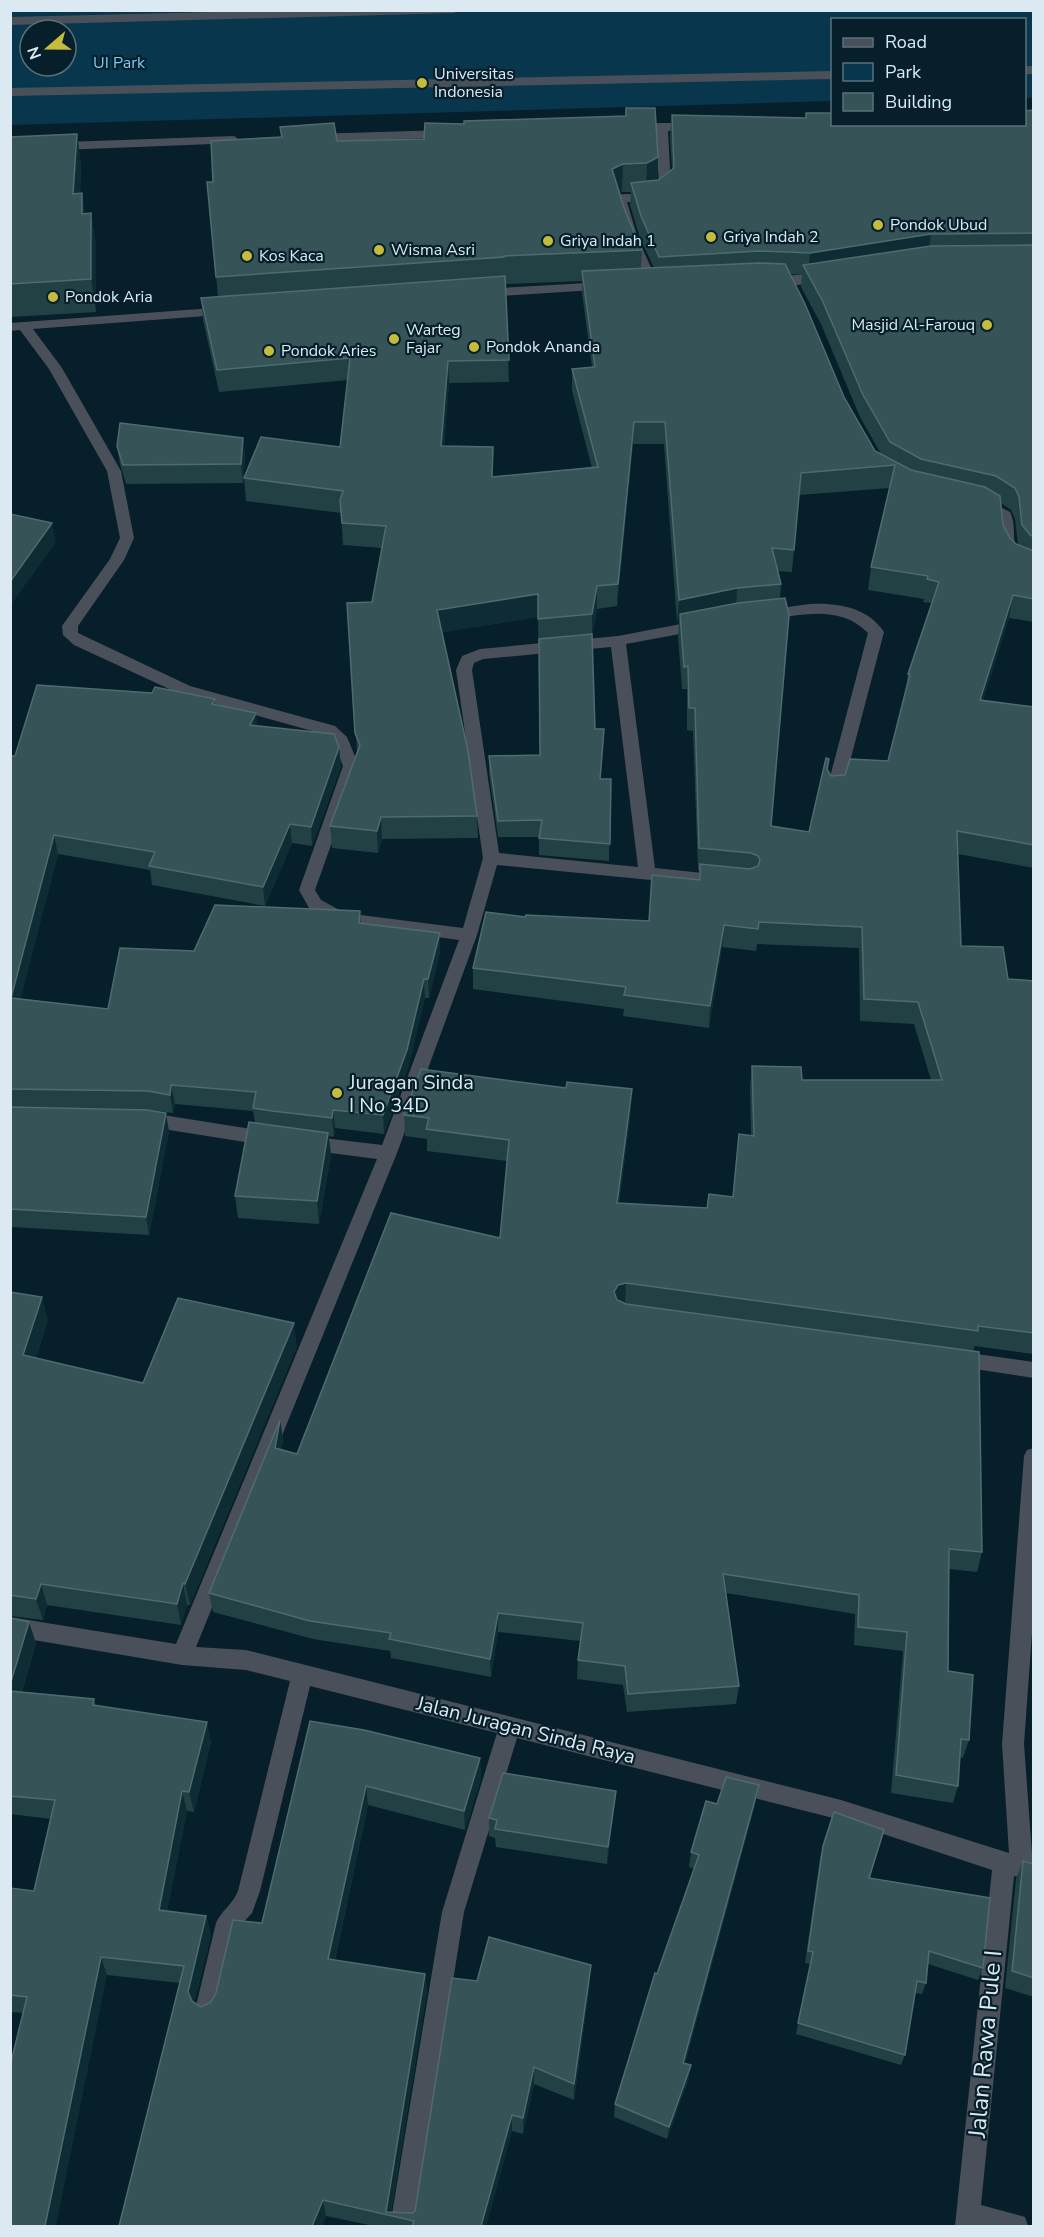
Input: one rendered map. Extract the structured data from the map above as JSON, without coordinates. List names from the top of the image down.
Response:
{
  "streets": {
    "street": ["Jalan Juragan Sinda Raya", "Jalan Rawa Pule I"]
  },
  "crossings": [
    ["Jalan Juragan Sinda Raya", "Jalan Rawa Pule I"]
  ],
  "parks": ["UI Park"],
  "places": [
    "Universitas Indonesia",
    "Pondok Ubud",
    "Griya Indah 2",
    "Griya Indah 1",
    "Wisma Asri",
    "Kos Kaca",
    "Pondok Aria",
    "Masjid Al-Farouq",
    "Warteg Fajar",
    "Pondok Ananda",
    "Pondok Aries",
    "Juragan Sinda I No 34D"
  ],
  "legend": ["Road", "Park", "Building"],
  "north": "left"
}
